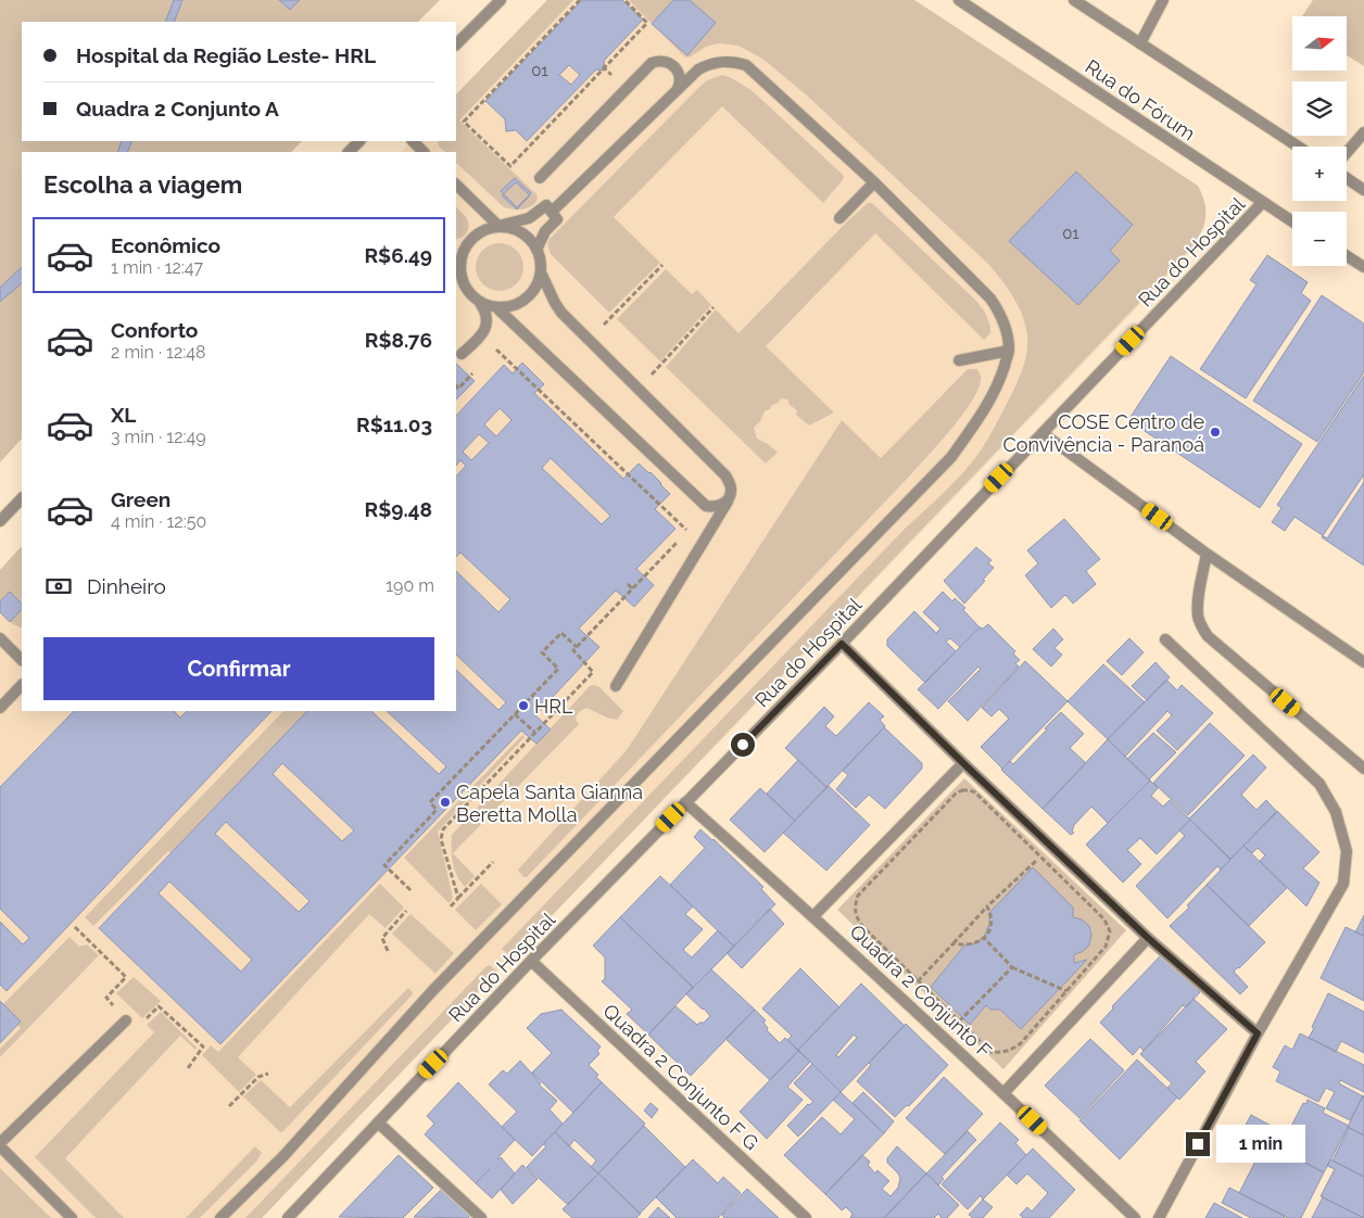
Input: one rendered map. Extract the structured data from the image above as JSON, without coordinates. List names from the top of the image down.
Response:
{
  "streets": {
    "street": [
      "Rua do Fórum",
      "Rua do Hospital",
      "Quadra 2 Conjunto F",
      "Quadra 2 Conjunto F G"
    ]
  },
  "crossings": [
    ["Rua do Fórum", "Rua do Hospital"],
    ["Rua do Hospital", "Quadra 2 Conjunto F"],
    ["Rua do Hospital", "Quadra 2 Conjunto F G"]
  ],
  "places": ["COSE Centro de Convivência - Paranoá", "HRL", "Capela Santa Gianna Beretta Molla"],
  "house_numbers": ["01", "01"],
  "north": "right",
  "page": {
    "map_buttons": ["+", "−"],
    "banner": ["Hospital da Região Leste- HRL", "Quadra 2 Conjunto A"],
    "heading": "Escolha a viagem",
    "list": [
      {
        "name": "Econômico",
        "note": "1 min · 12:47",
        "value": "R$6.49"
      },
      {
        "name": "Conforto",
        "note": "2 min · 12:48",
        "value": "R$8.76"
      },
      {
        "name": "XL",
        "note": "3 min · 12:49",
        "value": "R$11.03"
      },
      {
        "name": "Green",
        "note": "4 min · 12:50",
        "value": "R$9.48"
      }
    ],
    "pay": ["Dinheiro", "190 m"],
    "buttons": "Confirmar",
    "bubble": "1 min"
  }
}
